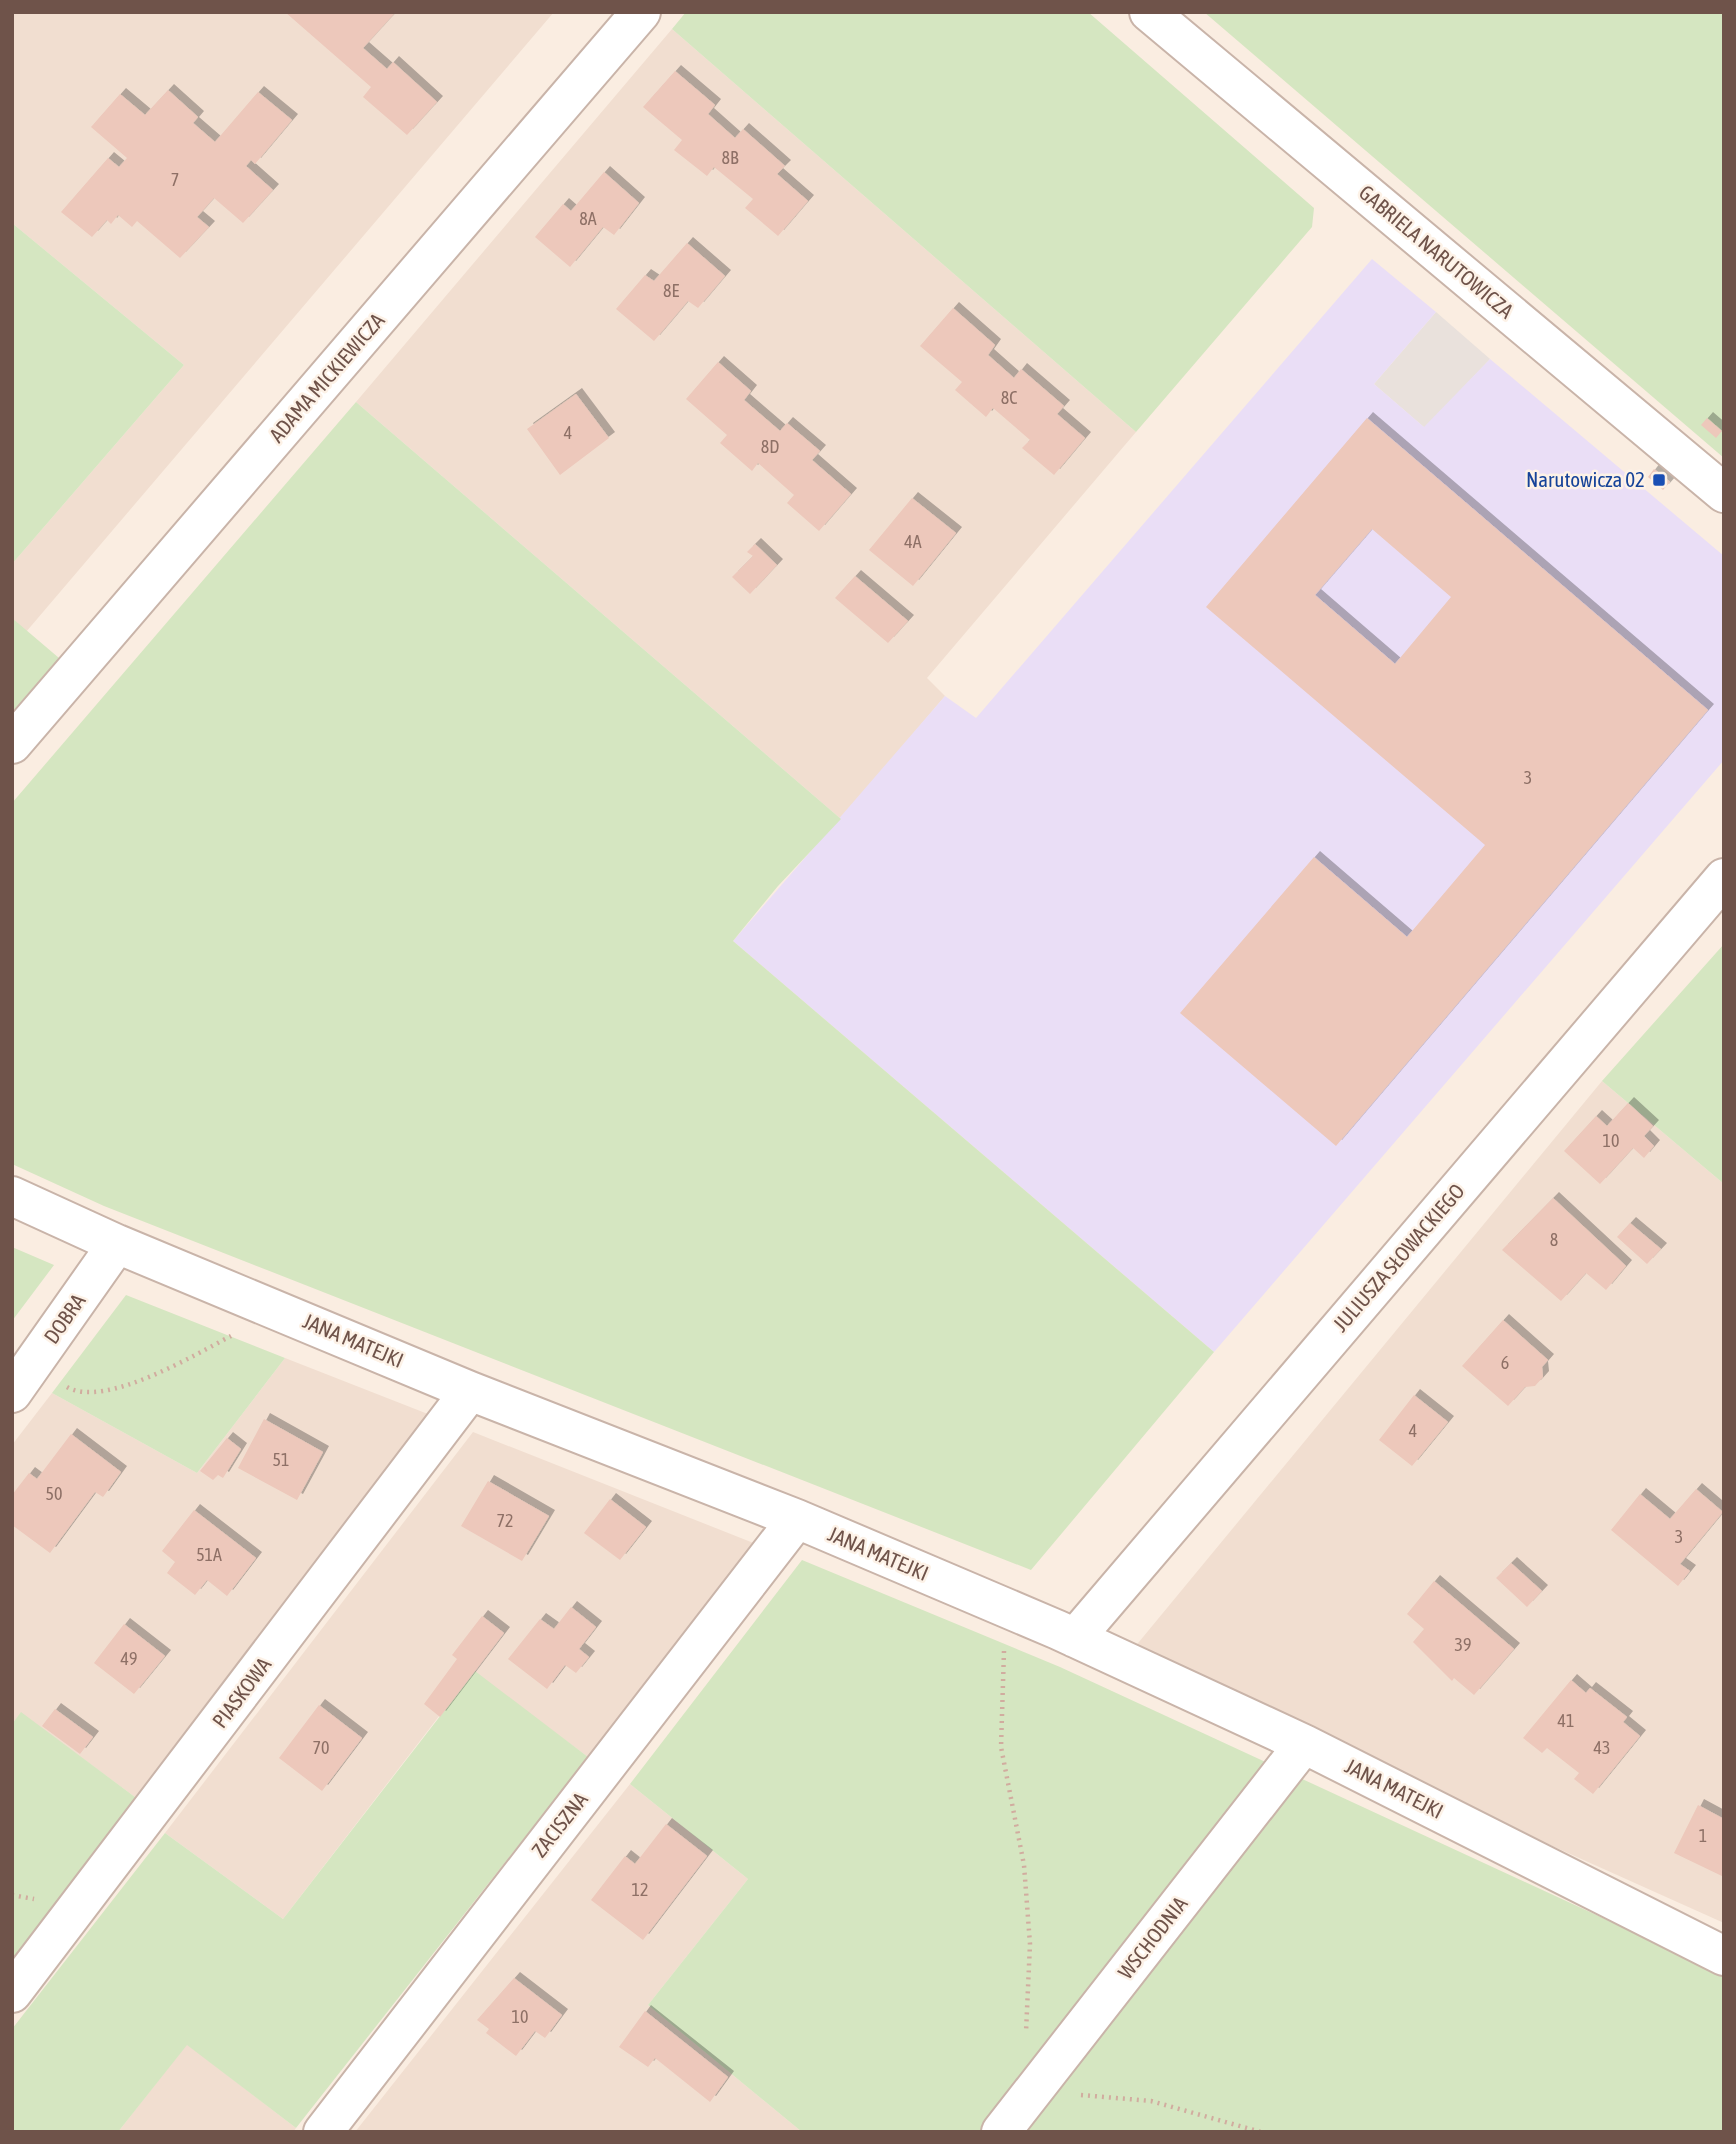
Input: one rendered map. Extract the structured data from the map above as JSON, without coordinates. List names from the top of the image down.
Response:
{
  "streets": {
    "street": [
      "GABRIELA NARUTOWICZA",
      "ADAMA MICKIEWICZA",
      "JULIUSZA SŁOWACKIEGO",
      "DOBRA",
      "JANA MATEJKI",
      "PIASKOWA",
      "ZACISZNA",
      "WSCHODNIA"
    ]
  },
  "crossings": [
    ["JULIUSZA SŁOWACKIEGO", "JANA MATEJKI"],
    ["DOBRA", "JANA MATEJKI"],
    ["JANA MATEJKI", "PIASKOWA"],
    ["JANA MATEJKI", "ZACISZNA"],
    ["JANA MATEJKI", "WSCHODNIA"]
  ],
  "places": {
    "transit": ["Narutowicza 02"]
  },
  "house_numbers": [
    "8B",
    "7",
    "8A",
    "8E",
    "8C",
    "4",
    "8D",
    "4A",
    "3",
    "10",
    "8",
    "6",
    "4",
    "51",
    "50",
    "72",
    "3",
    "51A",
    "39",
    "49",
    "41",
    "70",
    "43",
    "1",
    "12",
    "10"
  ]
}
